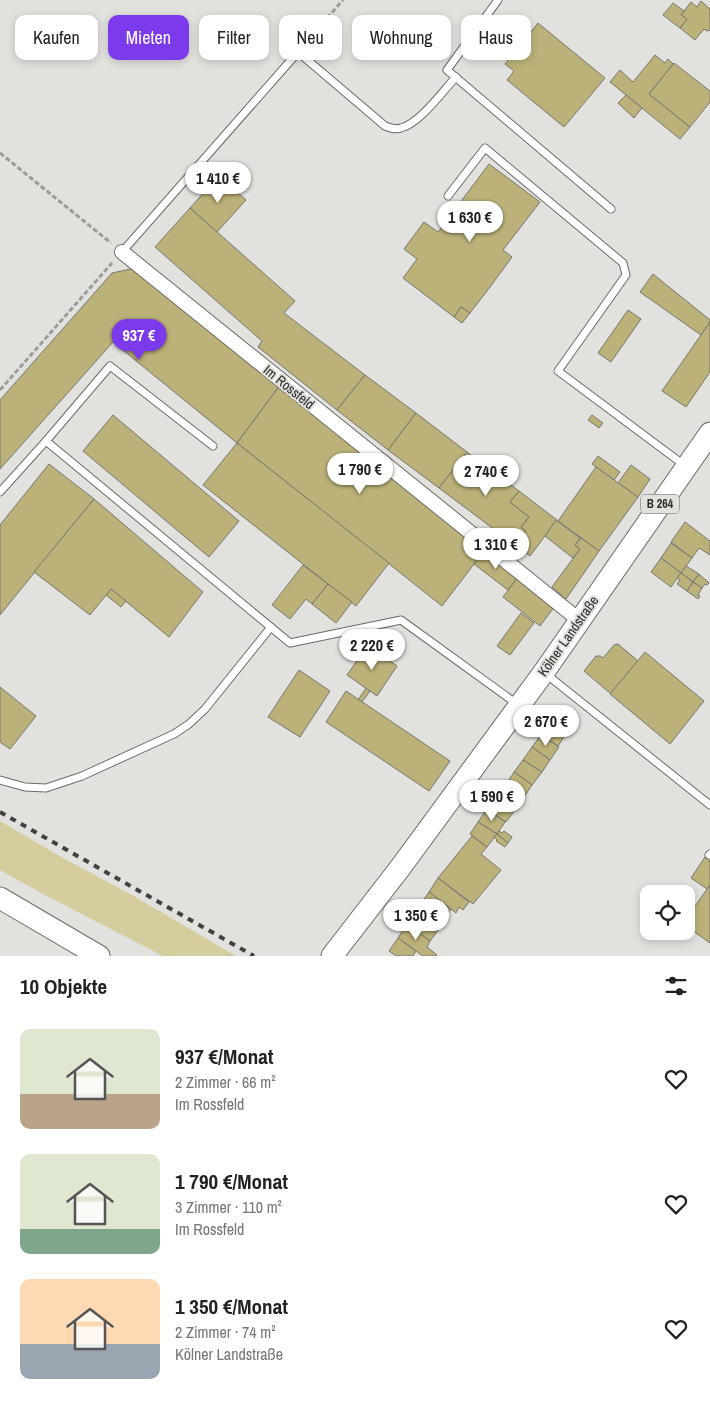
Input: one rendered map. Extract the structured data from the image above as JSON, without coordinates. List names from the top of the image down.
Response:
{
  "streets": {
    "main road": ["B 264", "Kölner Landstraße"],
    "street": ["Im Rossfeld"]
  },
  "crossings": [
    ["Im Rossfeld", "Kölner Landstraße"]
  ],
  "page": {
    "chip": [
      "Kaufen",
      "Mieten",
      "Filter",
      "Neu",
      "Wohnung",
      "Haus"
    ],
    "price": [
      "1 410 €",
      "1 630 €",
      "937 €",
      "1 790 €",
      "2 740 €",
      "1 310 €",
      "2 220 €",
      "2 670 €",
      "1 590 €",
      "1 350 €"
    ],
    "heading": "10 Objekte",
    "list": [
      {
        "name": "937 €/Monat",
        "note": "2 Zimmer · 66 m² · Im Rossfeld"
      },
      {
        "name": "1 790 €/Monat",
        "note": "3 Zimmer · 110 m² · Im Rossfeld"
      },
      {
        "name": "1 350 €/Monat",
        "note": "2 Zimmer · 74 m² · Kölner Landstraße"
      }
    ]
  }
}
